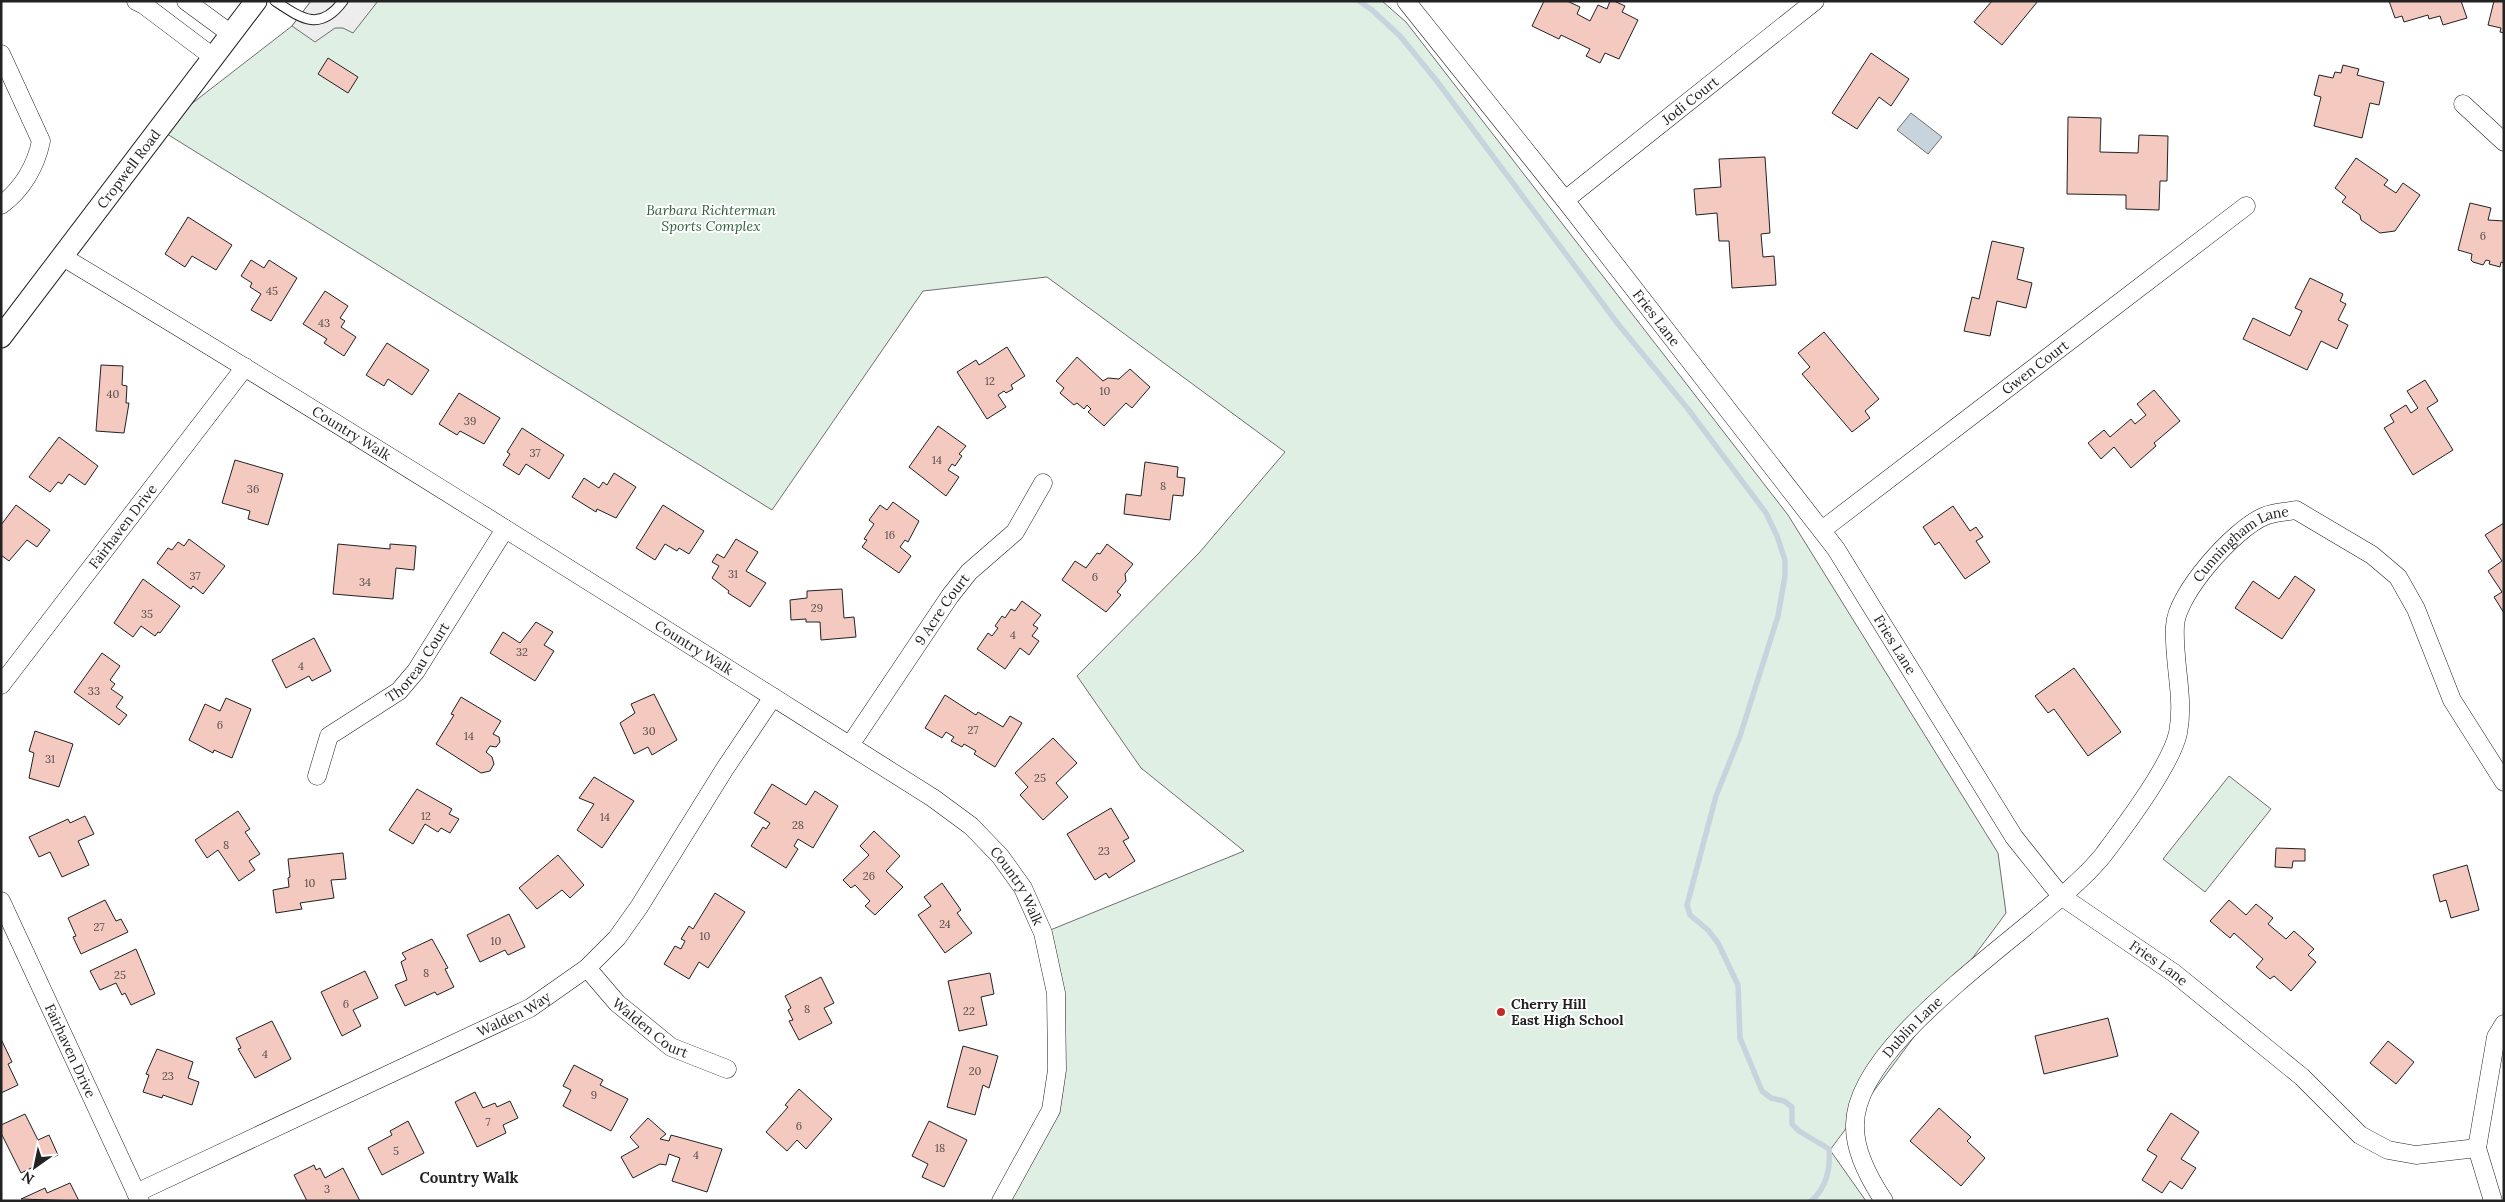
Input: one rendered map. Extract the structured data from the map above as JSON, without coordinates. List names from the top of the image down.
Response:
{
  "streets": {
    "street": [
      "Jodi Court",
      "Cropwell Road",
      "Fries Lane",
      "Gwen Court",
      "Country Walk",
      "Fairhaven Drive",
      "Cunningham Lane",
      "9 Acre Court",
      "Thoreau Court",
      "Walden Way",
      "Walden Court",
      "Dublin Lane"
    ]
  },
  "crossings": [
    ["Jodi Court", "Fries Lane"],
    ["Cropwell Road", "Country Walk"],
    ["Fries Lane", "Gwen Court"],
    ["Fries Lane", "Cunningham Lane"],
    ["Fries Lane", "Dublin Lane"],
    ["Country Walk", "Fairhaven Drive"],
    ["Country Walk", "9 Acre Court"],
    ["Country Walk", "Thoreau Court"],
    ["Country Walk", "Walden Way"],
    ["Fairhaven Drive", "Walden Way"],
    ["Cunningham Lane", "Dublin Lane"],
    ["Walden Way", "Walden Court"]
  ],
  "districts": ["Country Walk"],
  "parks": ["Barbara Richterman Sports Complex"],
  "places": ["Cherry Hill East High School"],
  "house_numbers": [
    "6",
    "45",
    "43",
    "12",
    "10",
    "40",
    "39",
    "37",
    "14",
    "8",
    "36",
    "16",
    "31",
    "37",
    "6",
    "34",
    "29",
    "35",
    "4",
    "32",
    "4",
    "33",
    "6",
    "27",
    "30",
    "14",
    "31",
    "25",
    "12",
    "14",
    "28",
    "8",
    "23",
    "26",
    "10",
    "24",
    "27",
    "10",
    "10",
    "8",
    "25",
    "6",
    "8",
    "22",
    "4",
    "20",
    "23",
    "9",
    "7",
    "6",
    "18",
    "5",
    "4",
    "3"
  ],
  "north": "bottom left"
}
